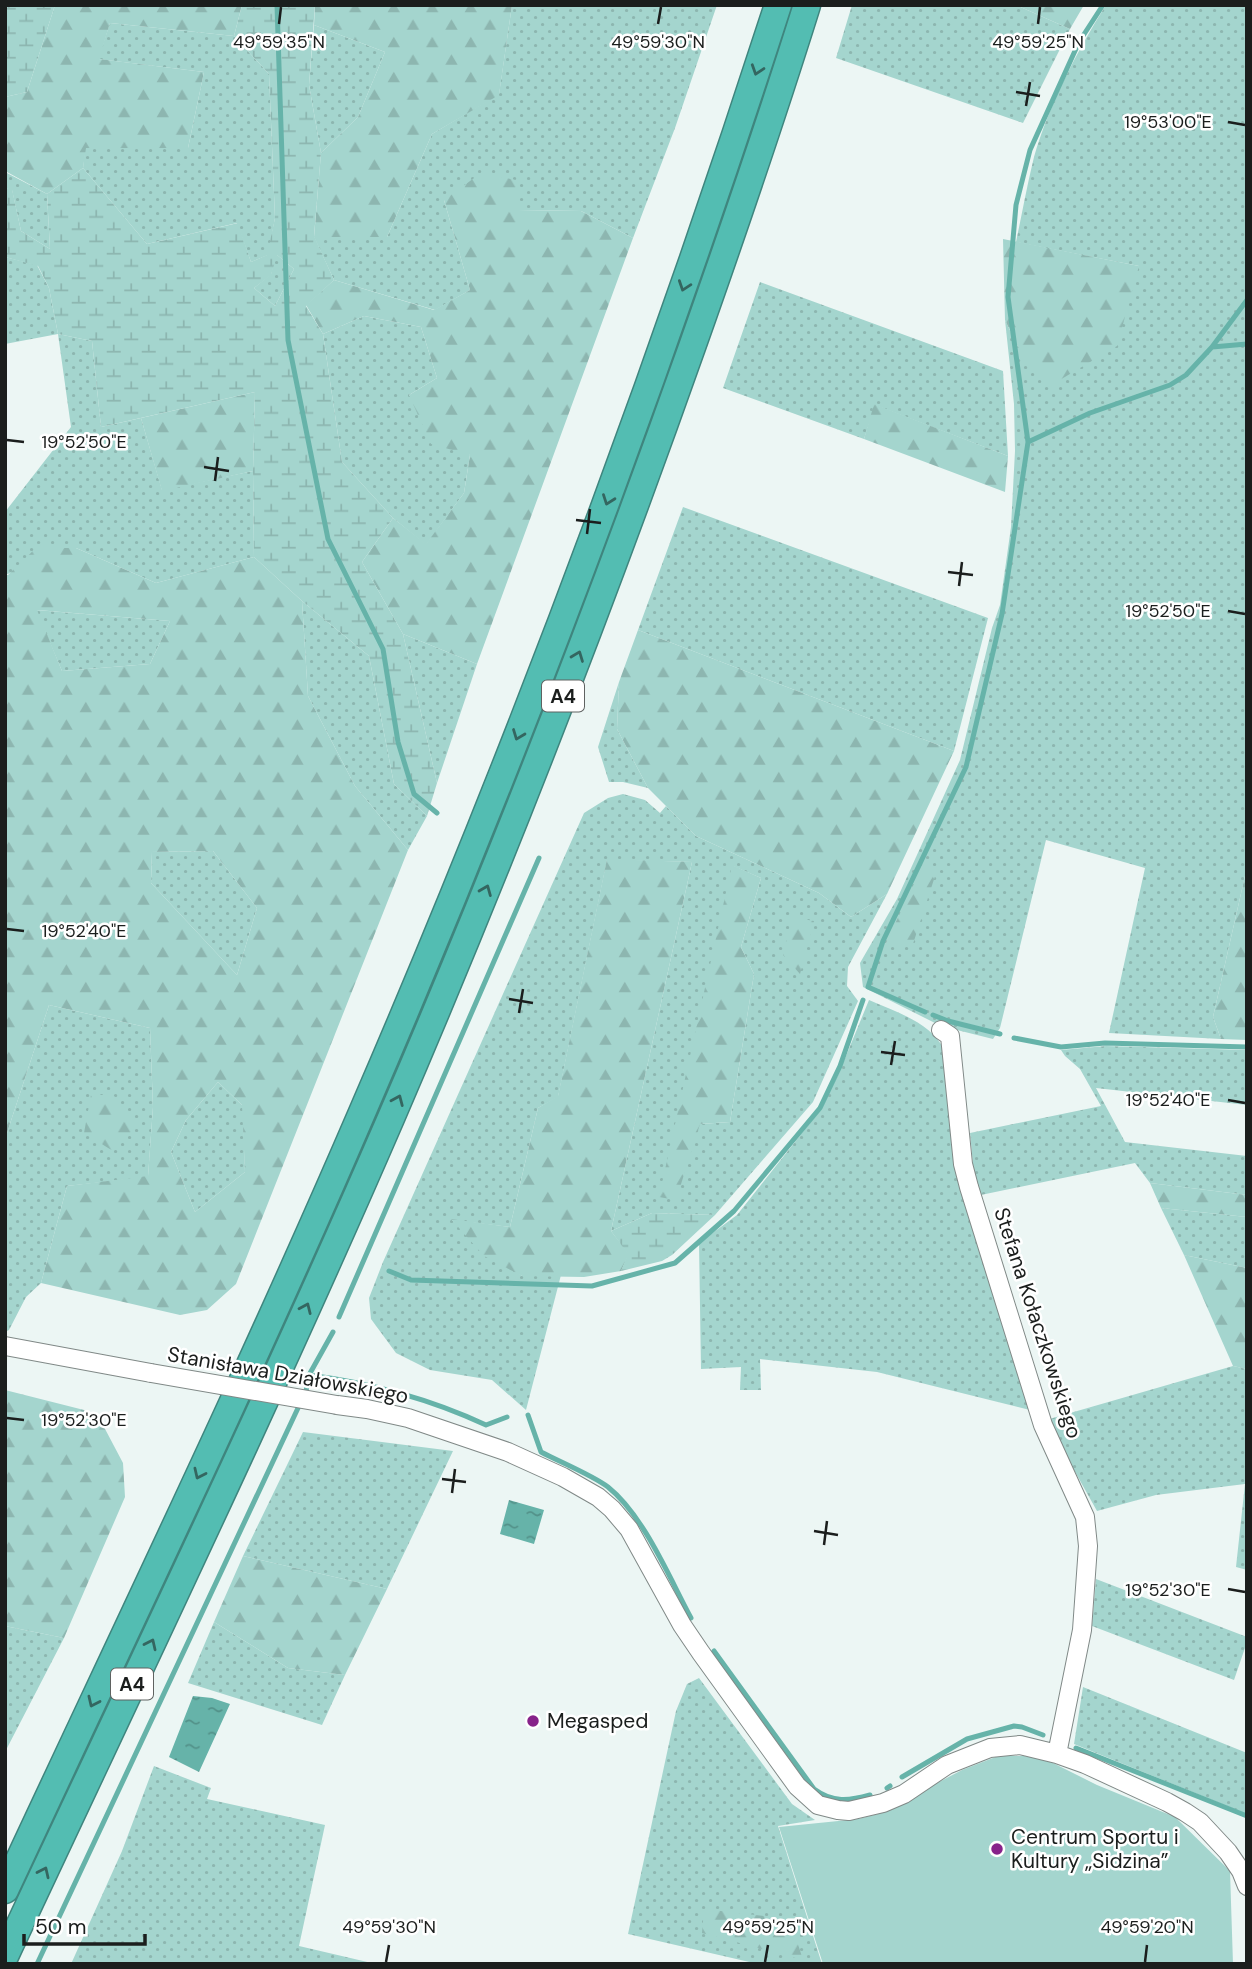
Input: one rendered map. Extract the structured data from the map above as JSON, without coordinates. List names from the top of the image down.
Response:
{
  "streets": {
    "highway": ["A4"],
    "street": ["Stefana Kołaczkowskiego", "Stanisława Działowskiego"]
  },
  "crossings": [
    ["Stefana Kołaczkowskiego", "Stanisława Działowskiego"]
  ],
  "places": ["Megasped", "Centrum Sportu i Kultury „Sidzina”"],
  "scale_bar": "50 m",
  "coordinates": [
    "49°59'35\"N",
    "49°59'30\"N",
    "49°59'25\"N",
    "19°53'00\"E",
    "19°52'50\"E",
    "19°52'40\"E",
    "19°52'30\"E",
    "49°59'20\"N"
  ]
}
